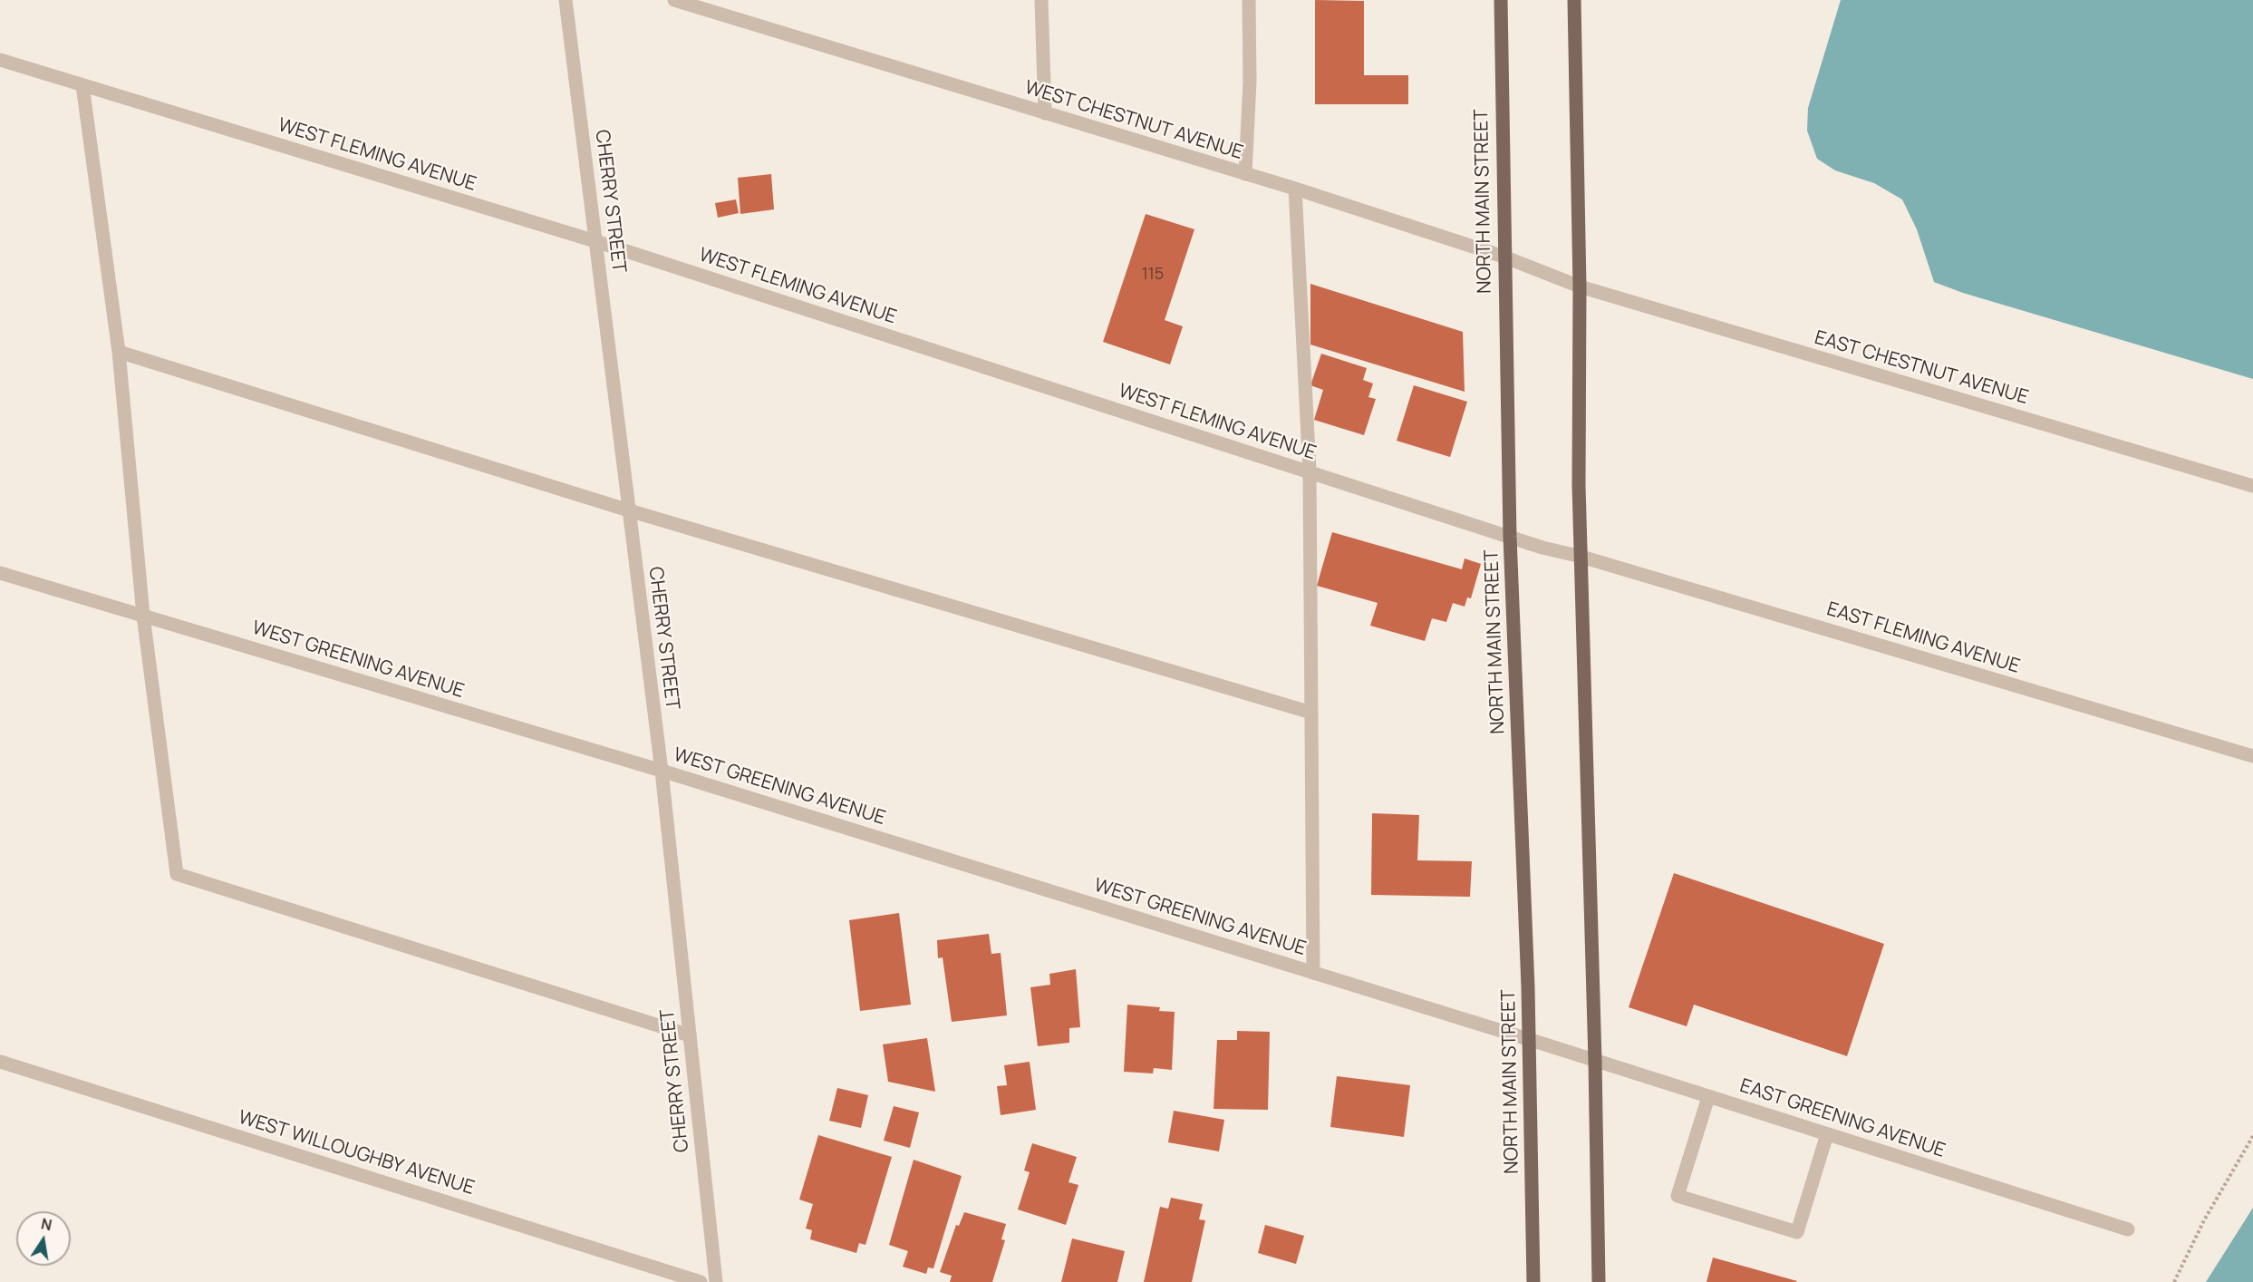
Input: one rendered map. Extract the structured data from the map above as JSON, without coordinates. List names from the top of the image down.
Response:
{
  "streets": {
    "main road": ["NORTH MAIN STREET"],
    "street": [
      "WEST CHESTNUT AVENUE",
      "WEST FLEMING AVENUE",
      "CHERRY STREET",
      "EAST CHESTNUT AVENUE",
      "EAST FLEMING AVENUE",
      "WEST GREENING AVENUE",
      "EAST GREENING AVENUE",
      "WEST WILLOUGHBY AVENUE"
    ]
  },
  "crossings": [
    ["WEST CHESTNUT AVENUE", "NORTH MAIN STREET"],
    ["WEST CHESTNUT AVENUE", "EAST CHESTNUT AVENUE"],
    ["WEST FLEMING AVENUE", "CHERRY STREET"],
    ["WEST FLEMING AVENUE", "NORTH MAIN STREET"],
    ["WEST FLEMING AVENUE", "EAST FLEMING AVENUE"],
    ["CHERRY STREET", "WEST GREENING AVENUE"],
    ["NORTH MAIN STREET", "WEST GREENING AVENUE"],
    ["WEST GREENING AVENUE", "EAST GREENING AVENUE"]
  ],
  "house_numbers": ["115"],
  "north": "top"
}
